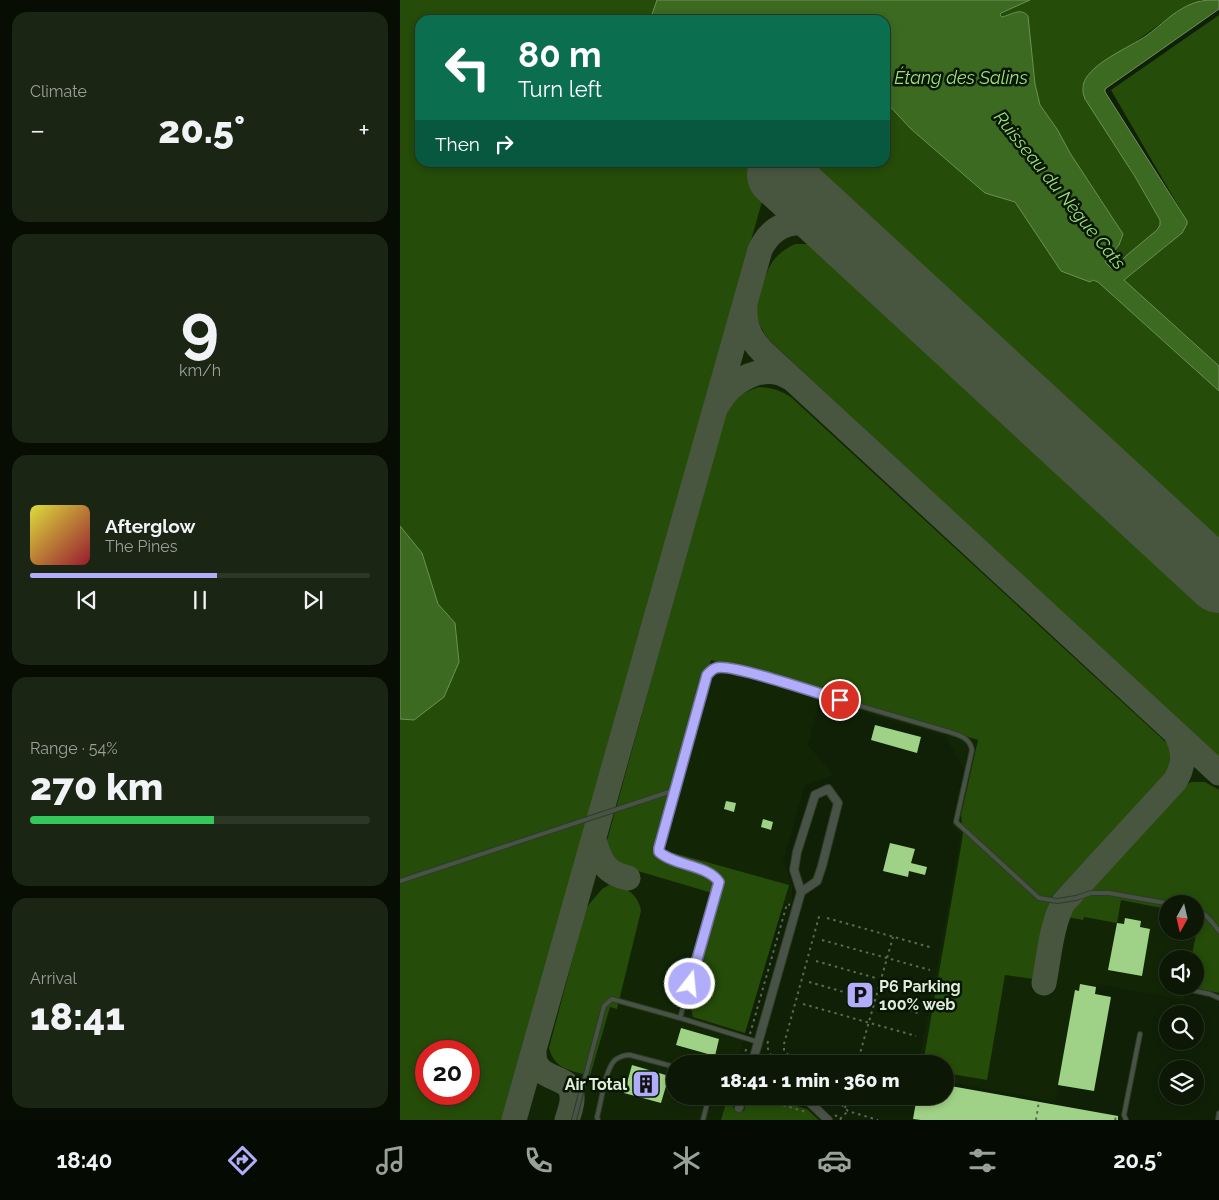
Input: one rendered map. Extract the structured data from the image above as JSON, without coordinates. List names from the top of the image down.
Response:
{
  "water": ["Étang des Salins", "Ruisseau du Nègue Cats"],
  "places": {
    "parking": ["P6 Parking 100% web"],
    "building": ["Air Total"]
  },
  "north": "bottom",
  "page": {
    "tile": [
      "Climate",
      ["9", "km/h"],
      ["Range · 54%", "270 km"],
      ["Arrival", "18:41"]
    ],
    "turn": ["80 m", "Turn left"],
    "heat": ["−", "20.5°", "+"],
    "then": "Then",
    "song": ["Afterglow", "The Pines"],
    "limit": "20",
    "trip": "18:41 · 1 min · 360 m",
    "tabs": ["18:40", "20.5°"]
  }
}
